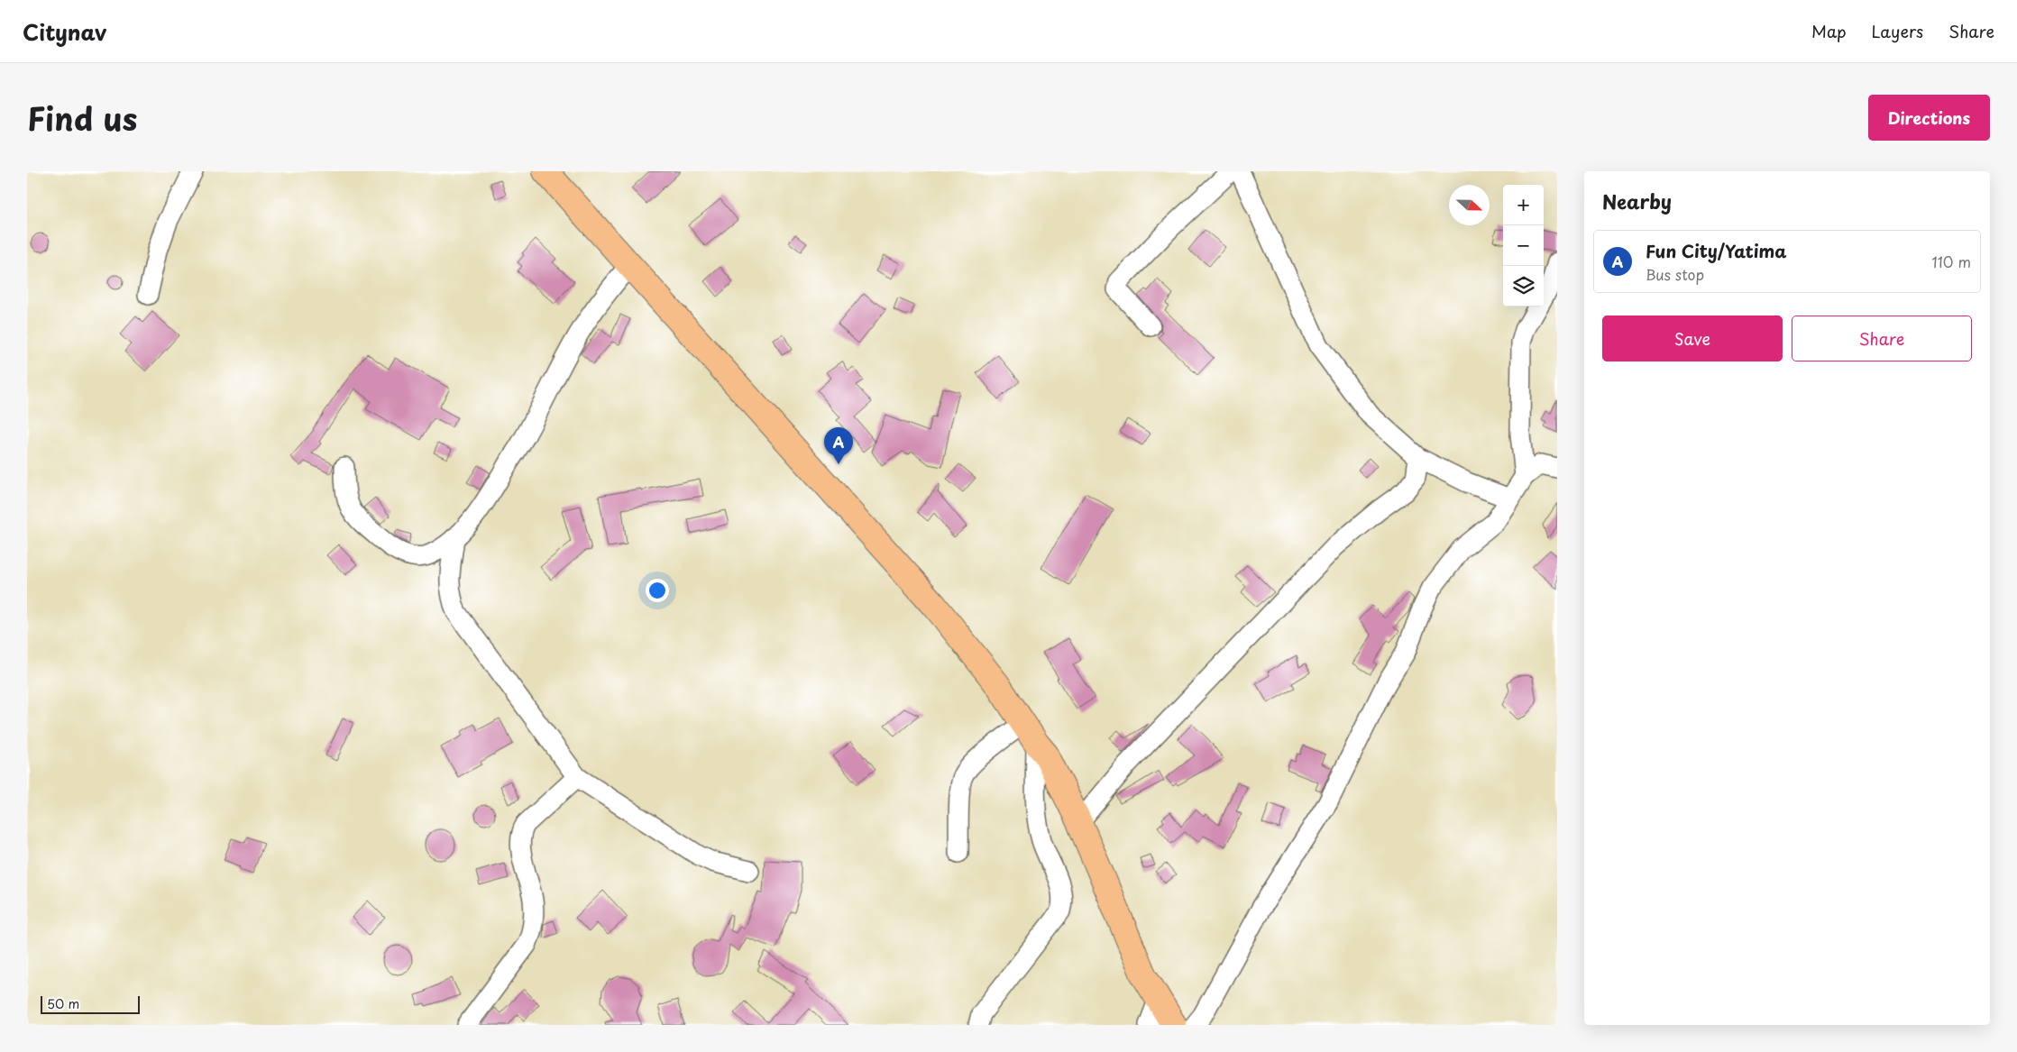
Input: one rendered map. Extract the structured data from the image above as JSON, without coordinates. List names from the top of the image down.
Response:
{
  "scale_bar": "50 m",
  "north": "right",
  "page": {
    "header": "Citynav",
    "nav": ["Map", "Layers", "Share"],
    "title": "Find us",
    "buttons": [
      "Directions",
      ["Save", "Share"]
    ],
    "heading": "Nearby",
    "map_buttons": ["+", "−"],
    "list": [
      {
        "mark": "A",
        "name": "Fun City/Yatima",
        "note": "Bus stop",
        "value": "110 m"
      }
    ],
    "pins": "A",
    "scale": "50 m"
  }
}
